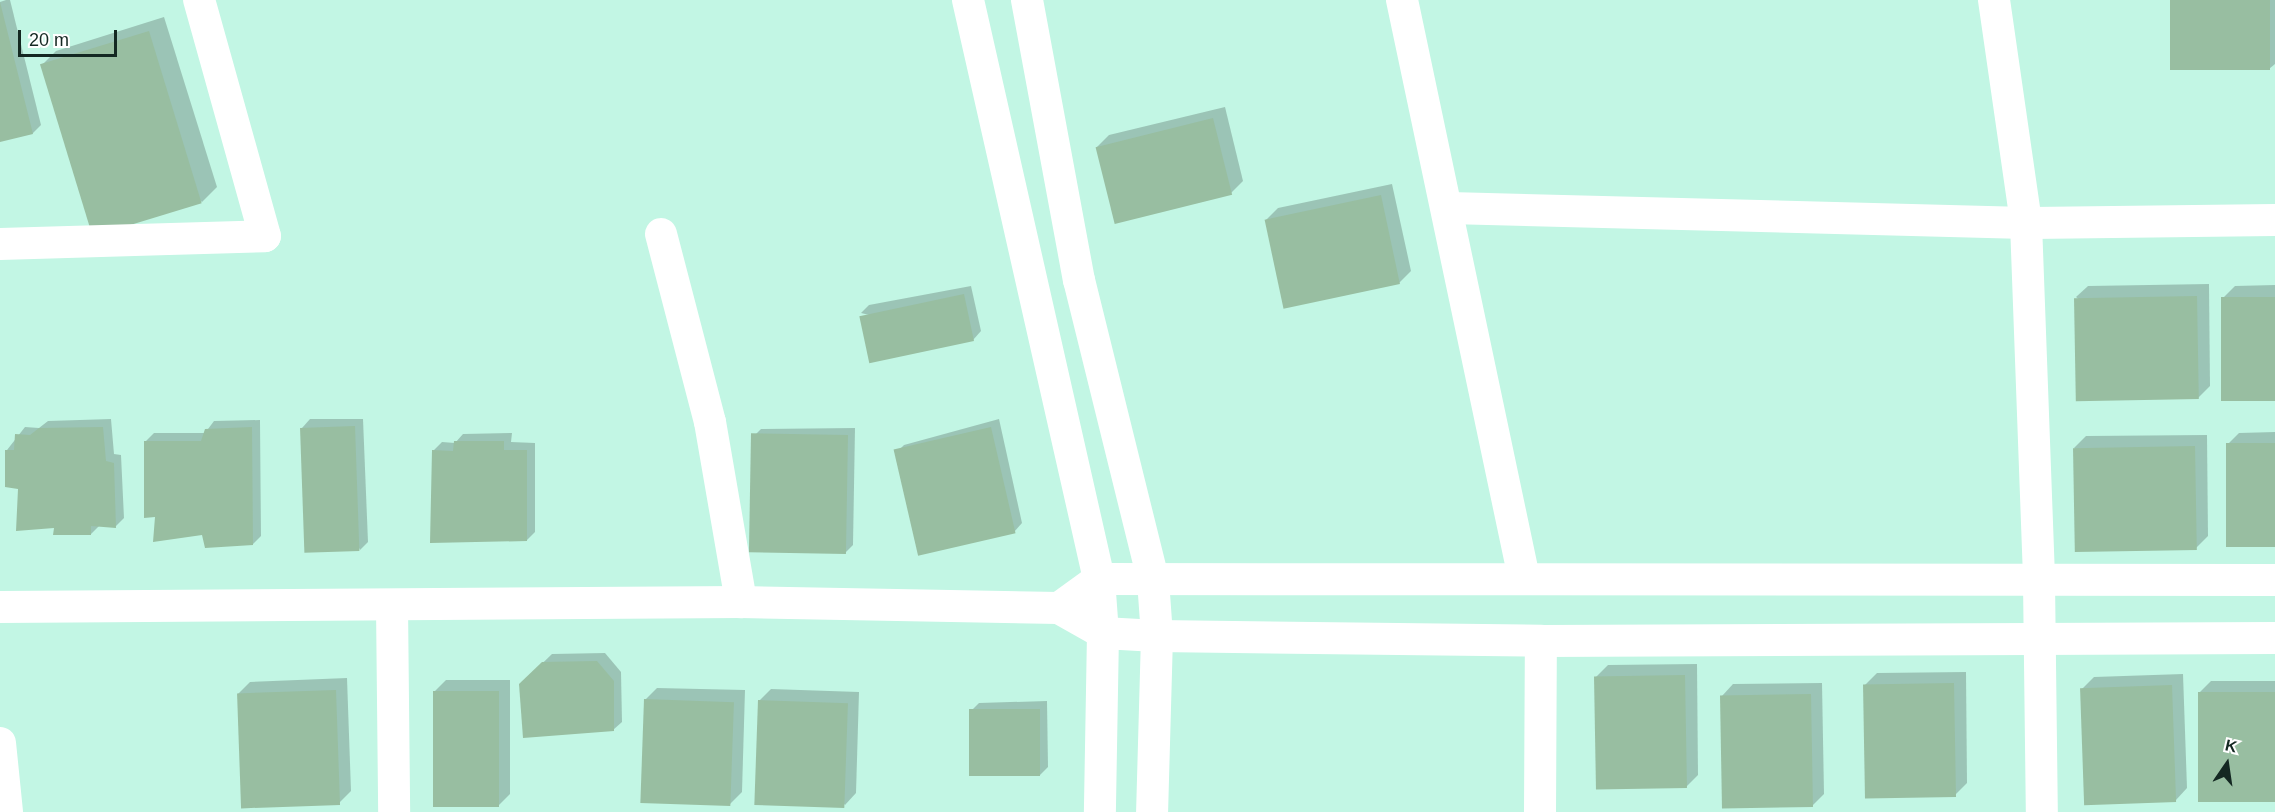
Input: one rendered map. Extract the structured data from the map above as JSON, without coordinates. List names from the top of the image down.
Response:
{
  "scale_bar": "20 m",
  "north": "top"
}
